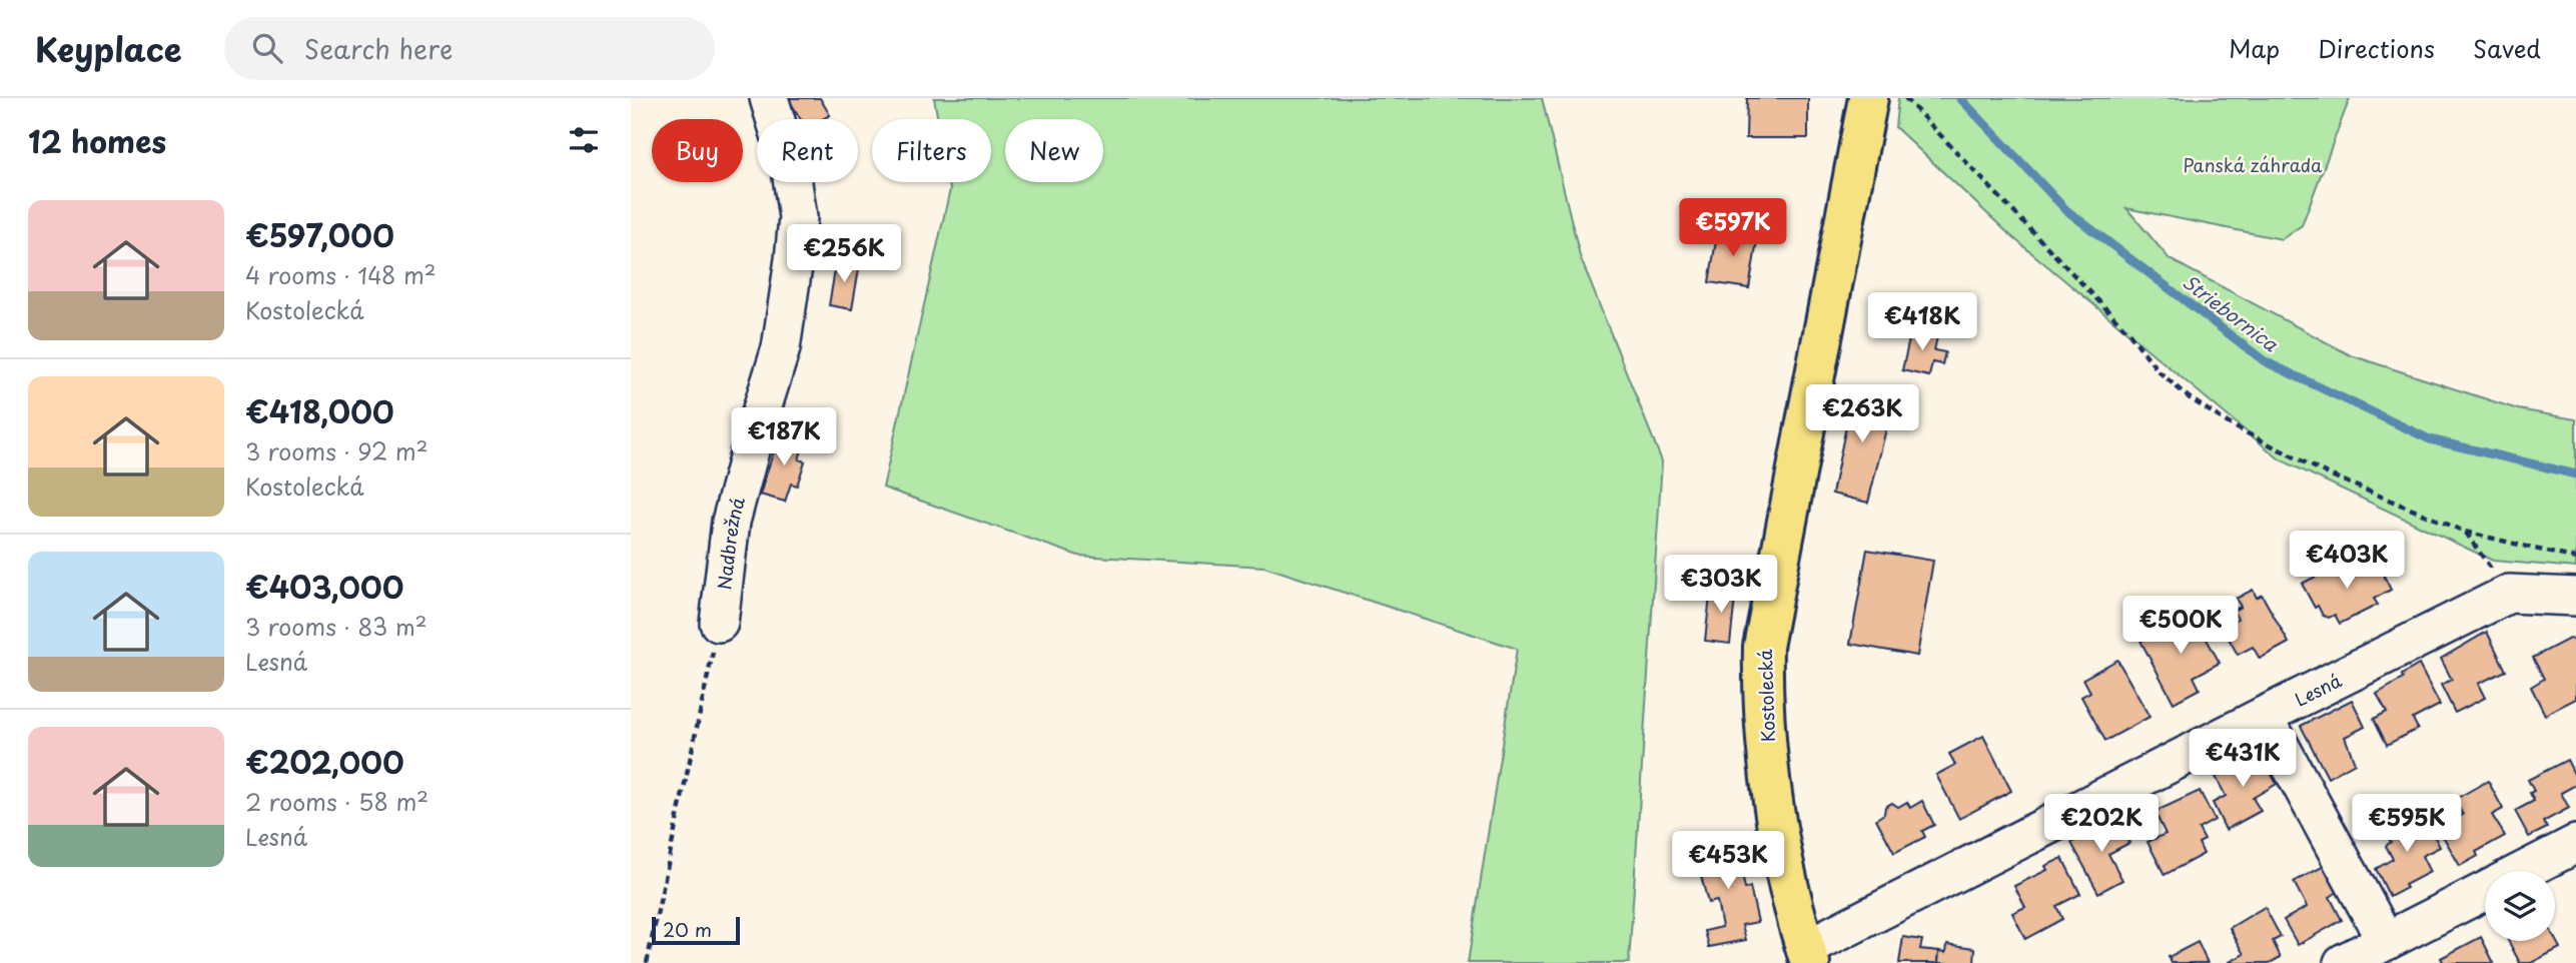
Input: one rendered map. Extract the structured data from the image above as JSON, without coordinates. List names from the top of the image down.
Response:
{
  "streets": {
    "main road": ["Kostolecká"],
    "street": ["Nadbrežná", "Lesná"]
  },
  "crossings": [
    ["Lesná", "Kostolecká"]
  ],
  "water": ["Striebornica"],
  "parks": ["Panská záhrada"],
  "scale_bar": "20 m",
  "page": {
    "header": "Keyplace",
    "search": "Search here",
    "nav": ["Map", "Directions", "Saved"],
    "heading": "12 homes",
    "chip": [
      "Buy",
      "Rent",
      "Filters",
      "New"
    ],
    "list": [
      {
        "name": "€597,000",
        "note": "4 rooms · 148 m² · Kostolecká"
      },
      {
        "name": "€418,000",
        "note": "3 rooms · 92 m² · Kostolecká"
      },
      {
        "name": "€403,000",
        "note": "3 rooms · 83 m² · Lesná"
      },
      {
        "name": "€202,000",
        "note": "2 rooms · 58 m² · Lesná"
      }
    ],
    "price": [
      "€597K",
      "€256K",
      "€418K",
      "€263K",
      "€187K",
      "€403K",
      "€303K",
      "€500K",
      "€431K",
      "€202K",
      "€595K",
      "€453K"
    ],
    "scale": "20 m"
  }
}
